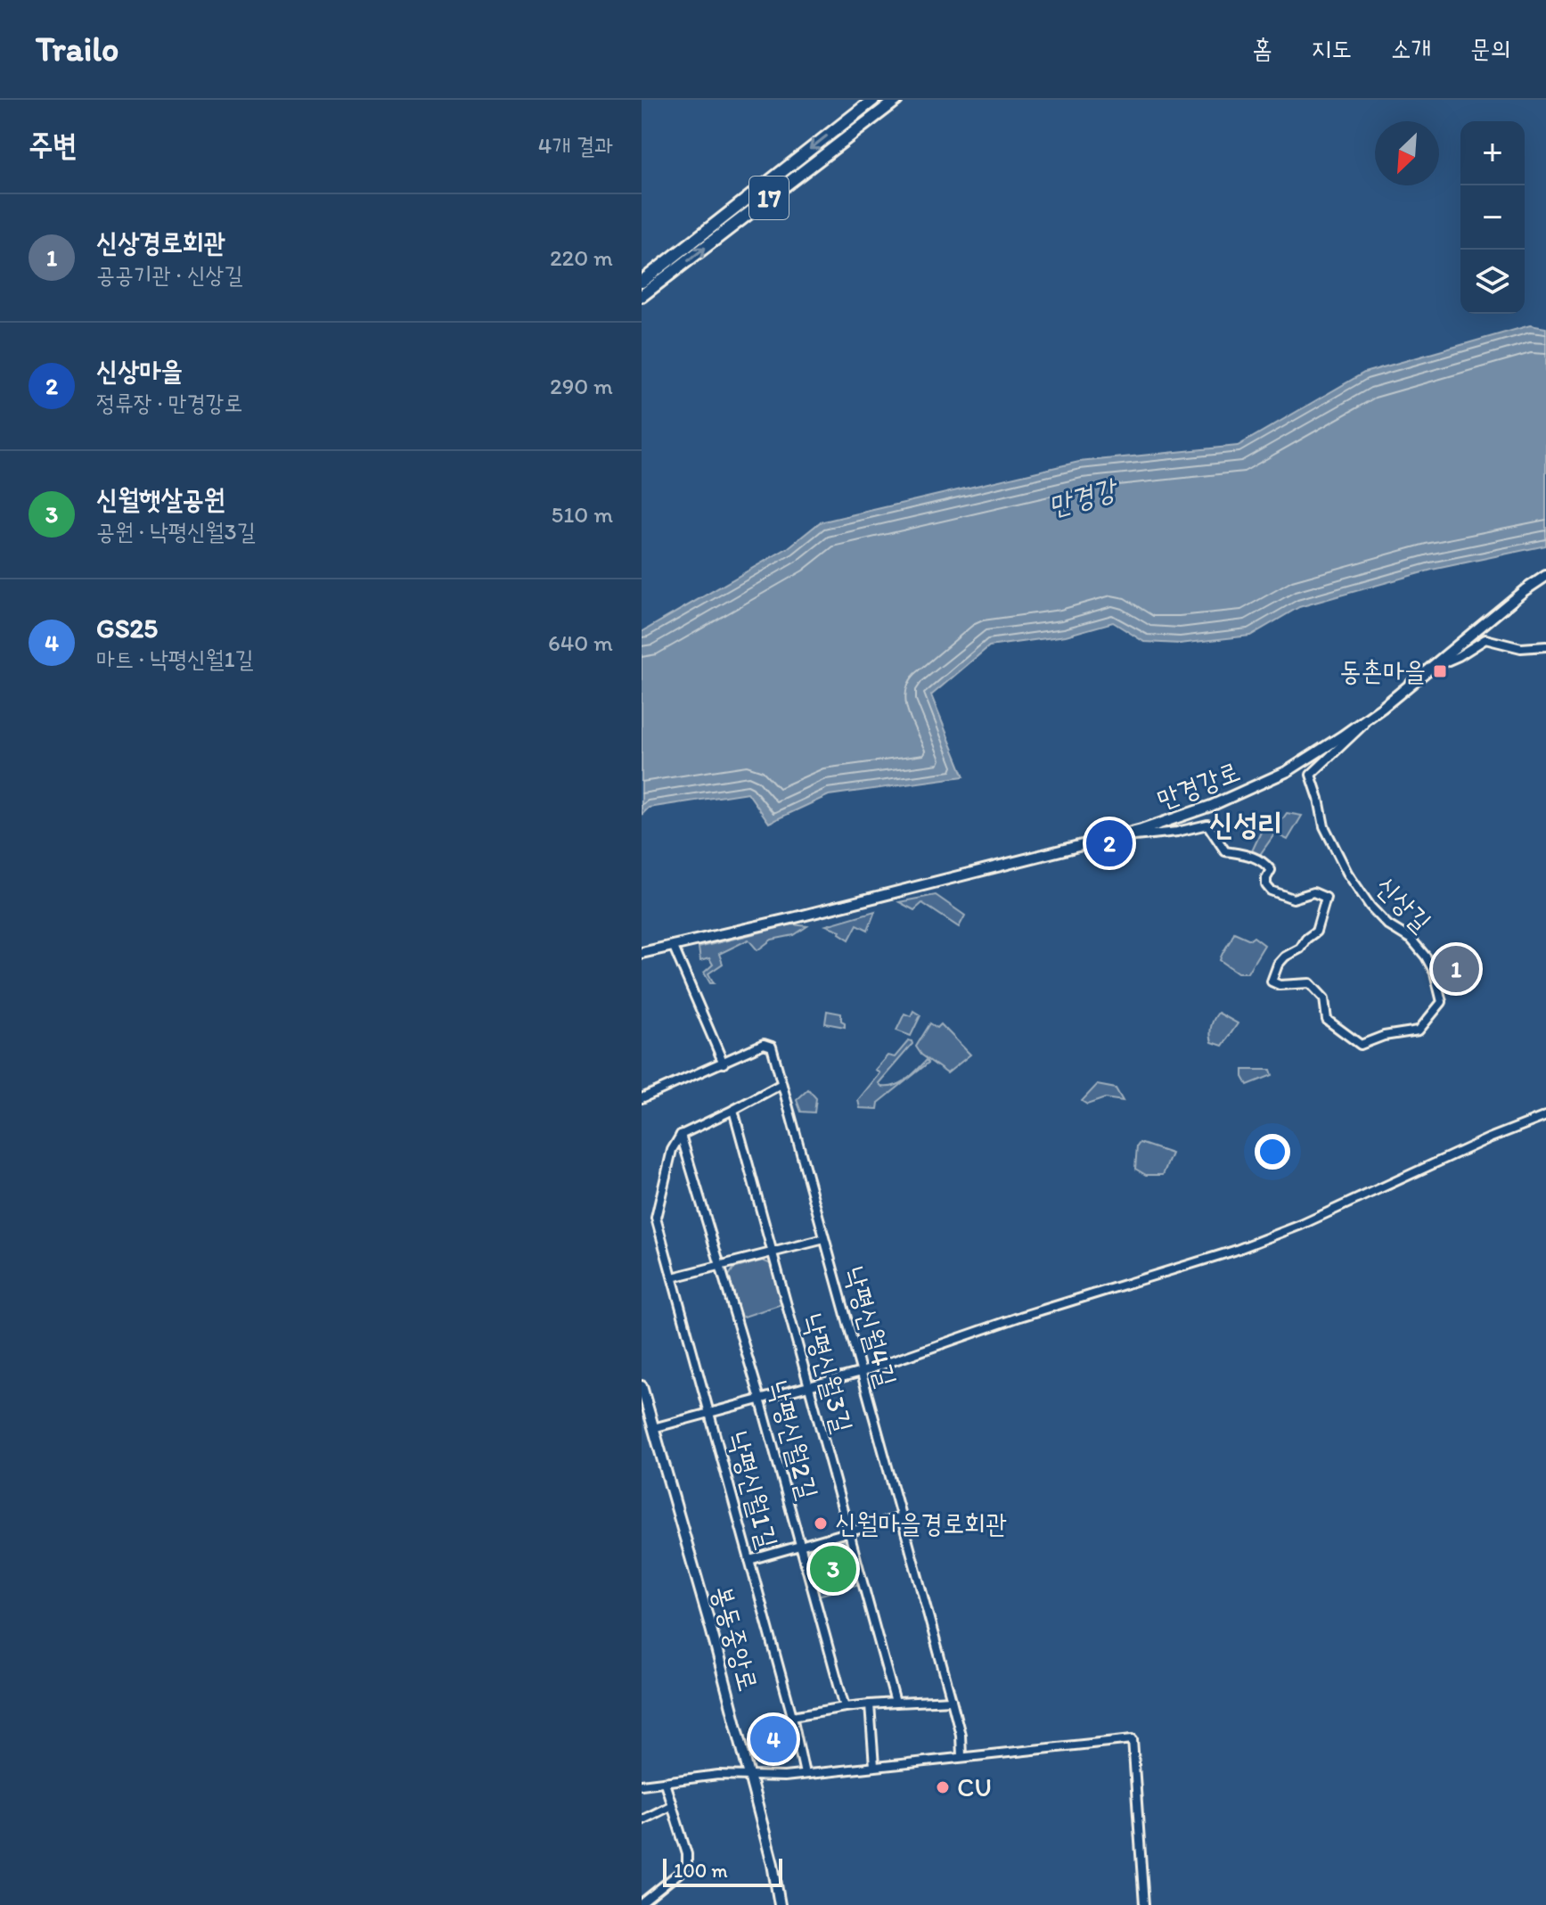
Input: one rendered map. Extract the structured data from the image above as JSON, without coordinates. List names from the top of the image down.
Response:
{
  "streets": {
    "main road": ["17"],
    "street": [
      "만경강로",
      "신상길",
      "낙평신월4길",
      "낙평신월3길",
      "낙평신월2길",
      "낙평신월1길",
      "봉동중앙로"
    ]
  },
  "crossings": [
    ["만경강로", "신상길"],
    ["낙평신월2길", "낙평신월1길"]
  ],
  "districts": ["신성리"],
  "water": ["만경강"],
  "places": {
    "transit": ["동촌마을"],
    "other": ["신월마을경로회관", "CU"]
  },
  "scale_bar": "100 m",
  "north": "bottom left",
  "page": {
    "header": "Trailo",
    "nav": [
      "홈",
      "지도",
      "소개",
      "문의"
    ],
    "heading": ["주변", "4개 결과"],
    "map_buttons": ["+", "−"],
    "list": [
      {
        "mark": "1",
        "name": "신상경로회관",
        "note": "공공기관 · 신상길",
        "value": "220 m"
      },
      {
        "mark": "2",
        "name": "신상마을",
        "note": "정류장 · 만경강로",
        "value": "290 m"
      },
      {
        "mark": "3",
        "name": "신월햇살공원",
        "note": "공원 · 낙평신월3길",
        "value": "510 m"
      },
      {
        "mark": "4",
        "name": "GS25",
        "note": "마트 · 낙평신월1길",
        "value": "640 m"
      }
    ],
    "pins": [
      "2",
      "1",
      "3",
      "4"
    ],
    "scale": "100 m"
  }
}
